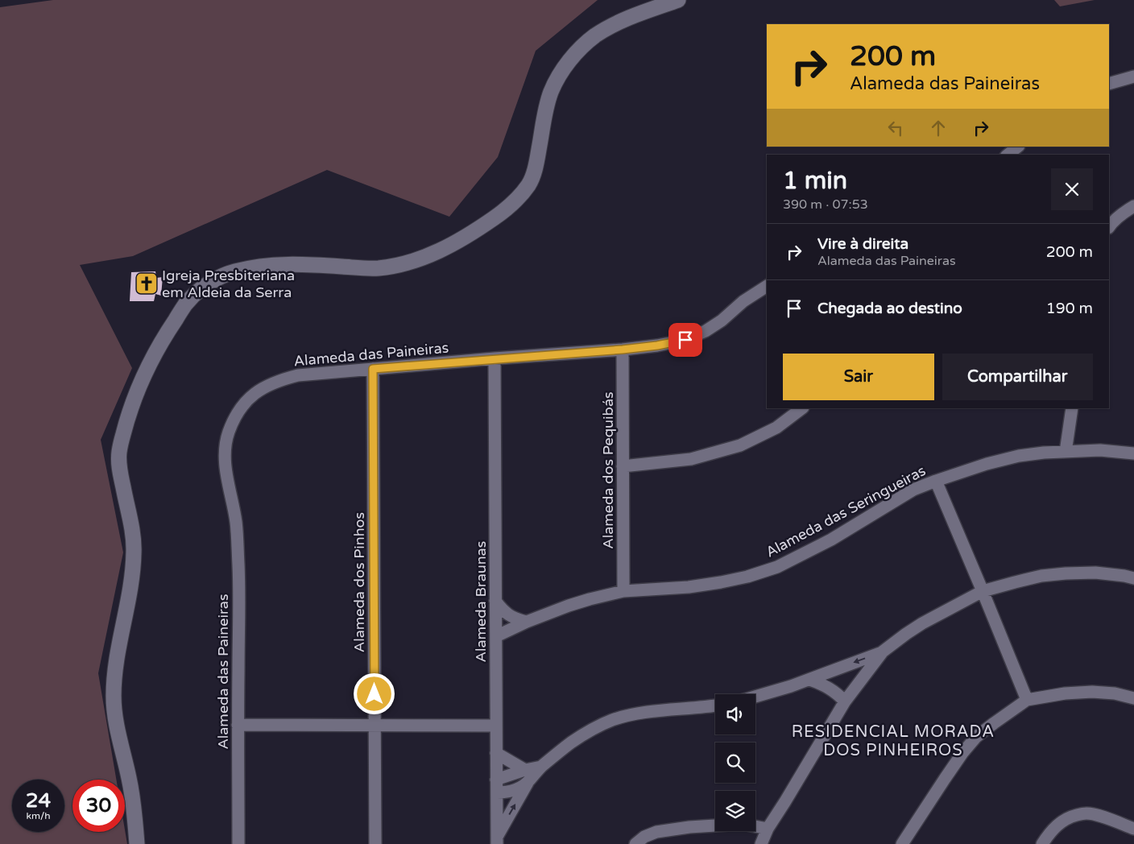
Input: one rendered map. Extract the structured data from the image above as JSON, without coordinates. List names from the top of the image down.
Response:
{
  "streets": {
    "street": [
      "Alameda das Paineiras",
      "Alameda dos Pequibás",
      "Alameda das Seringueiras",
      "Alameda dos Pinhos",
      "Alameda Braunas"
    ]
  },
  "crossings": [
    ["Alameda das Paineiras", "Alameda dos Pequibás"],
    ["Alameda das Paineiras", "Alameda dos Pinhos"],
    ["Alameda das Paineiras", "Alameda Braunas"],
    ["Alameda dos Pequibás", "Alameda das Seringueiras"],
    ["Alameda das Seringueiras", "Alameda Braunas"]
  ],
  "districts": ["RESIDENCIAL MORADA DOS PINHEIROS"],
  "places": {
    "church": ["Igreja Presbiteriana em Aldeia da Serra"]
  },
  "page": {
    "turn": ["200 m", "Alameda das Paineiras"],
    "heading": ["1 min", "390 m · 07:53"],
    "list": [
      {
        "name": "Vire à direita",
        "note": "Alameda das Paineiras",
        "value": "200 m"
      },
      {
        "name": "Chegada ao destino",
        "value": "190 m"
      }
    ],
    "buttons": ["Sair", "Compartilhar"],
    "speed": "24 km/h",
    "limit": "30"
  }
}
